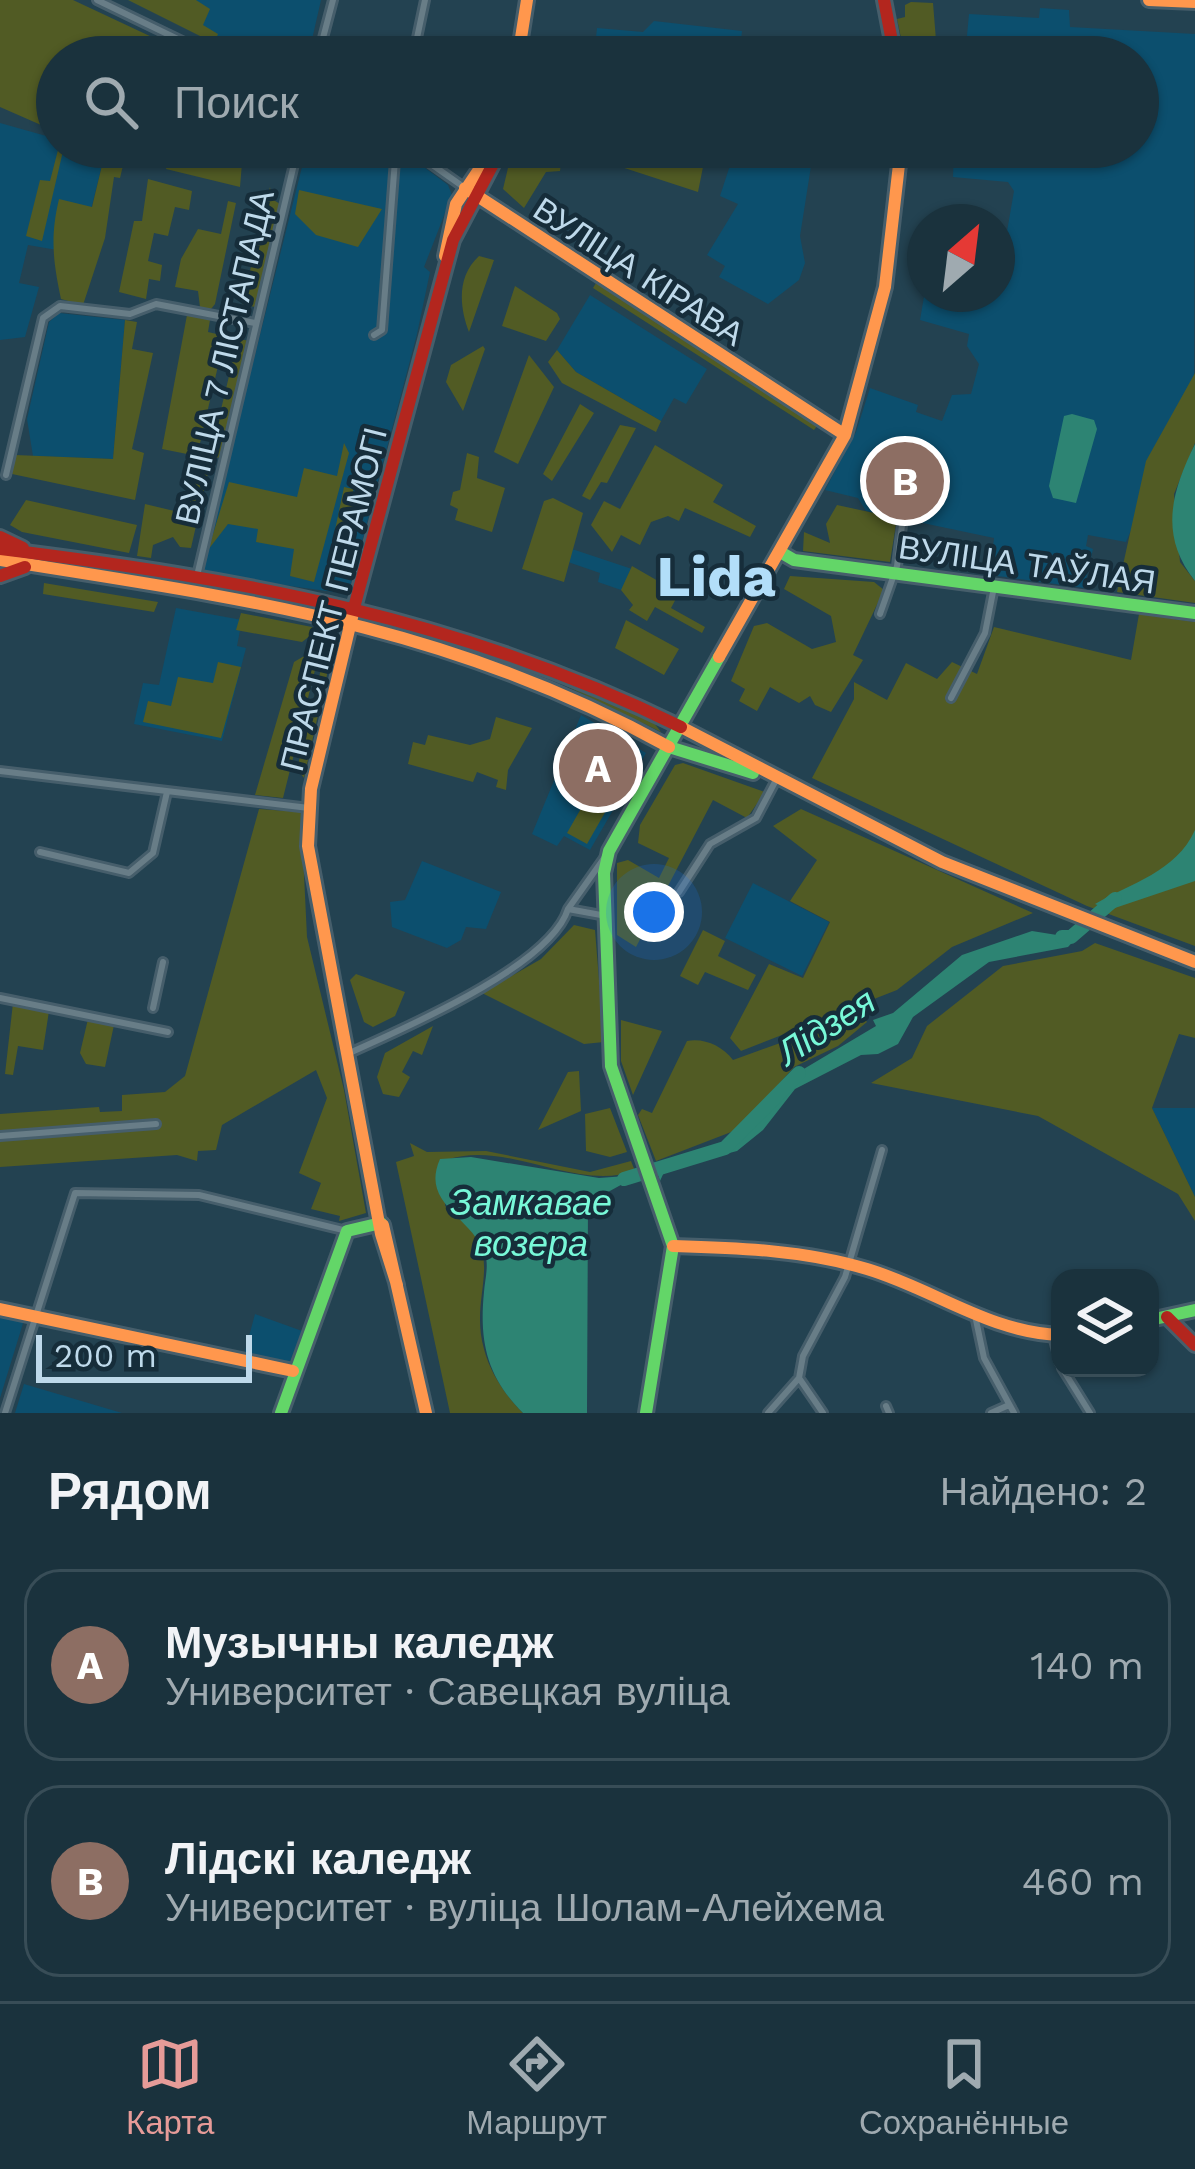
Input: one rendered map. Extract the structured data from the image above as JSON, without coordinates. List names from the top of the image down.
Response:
{
  "streets": {
    "main road": ["ВУЛІЦА КІРАВА", "ВУЛІЦА ТАЎЛАЯ", "ПРАСПЕКТ ПЕРАМОГІ"],
    "street": ["ВУЛІЦА 7 ЛІСТАПАДА"]
  },
  "crossings": [
    ["ВУЛІЦА КІРАВА", "ПРАСПЕКТ ПЕРАМОГІ"]
  ],
  "districts": ["Lida"],
  "water": ["Лідзея", "Замкавае возера"],
  "scale_bar": "200 m",
  "north": "top right",
  "page": {
    "search": "Поиск",
    "pins": ["B", "A"],
    "scale": "200 m",
    "heading": ["Рядом", "Найдено: 2"],
    "list": [
      {
        "mark": "A",
        "name": "Музычны каледж",
        "note": "Университет · Савецкая вуліца",
        "value": "140 m"
      },
      {
        "mark": "B",
        "name": "Лідскі каледж",
        "note": "Университет · вуліца Шолам-Алейхема",
        "value": "460 m"
      }
    ],
    "nav": ["Карта", "Маршрут", "Сохранённые"]
  }
}
